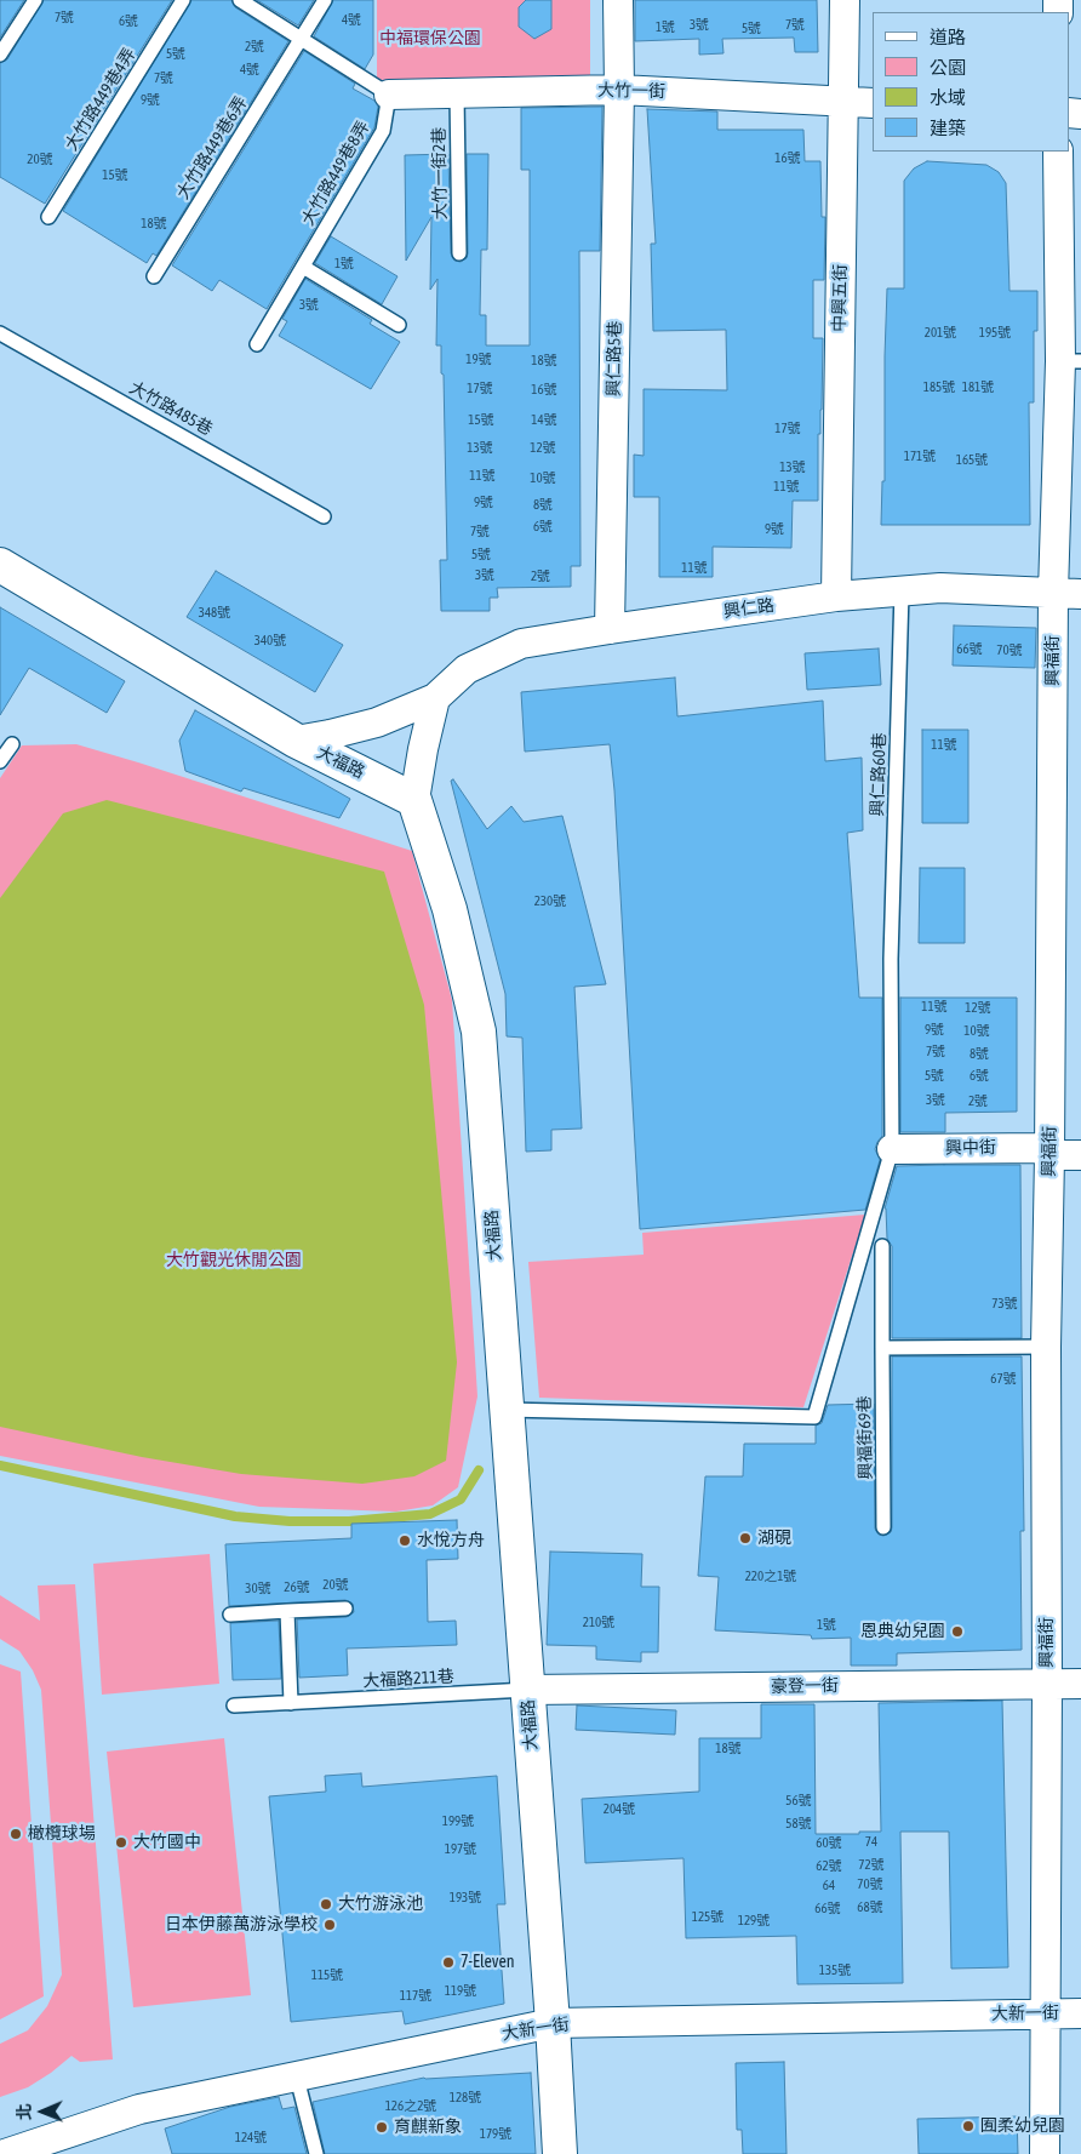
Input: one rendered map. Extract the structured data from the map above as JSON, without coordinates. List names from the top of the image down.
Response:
{
  "streets": {
    "street": [
      "大竹一街",
      "中興五街",
      "興仁路5巷",
      "興仁路",
      "興福街",
      "大福路",
      "興中街",
      "豪登一街",
      "大新一街"
    ],
    "lane": [
      "大竹路449巷4弄",
      "大竹路449巷6弄",
      "大竹路449巷8弄",
      "大竹一街2巷",
      "大竹路485巷",
      "興仁路60巷",
      "興福街69巷",
      "大福路211巷"
    ]
  },
  "crossings": [
    ["大竹一街", "大竹路449巷8弄"],
    ["大竹一街", "大竹一街2巷"],
    ["大竹一街", "中興五街"],
    ["大竹一街", "興仁路5巷"],
    ["中興五街", "興仁路"],
    ["興仁路5巷", "興仁路"],
    ["興仁路", "興福街"],
    ["興仁路", "大福路"],
    ["興仁路", "興仁路60巷"],
    ["興福街", "興中街"],
    ["興福街", "豪登一街"],
    ["興福街", "大新一街"],
    ["大福路", "興仁路60巷"],
    ["大福路", "大福路211巷"],
    ["大福路", "豪登一街"],
    ["大福路", "大新一街"],
    ["興仁路60巷", "興中街"],
    ["大福路211巷", "豪登一街"]
  ],
  "parks": ["中福環保公園", "大竹觀光休閒公園"],
  "places": [
    "湖硯",
    "水悅方舟",
    "恩典幼兒園",
    "橄欖球場",
    "大竹國中",
    "大竹游泳池",
    "日本伊藤萬游泳學校",
    "7-Eleven",
    "囿柔幼兒園",
    "育麒新象"
  ],
  "house_numbers": [
    "7號",
    "4號",
    "6號",
    "3號",
    "7號",
    "1號",
    "5號",
    "2號",
    "5號",
    "4號",
    "7號",
    "9號",
    "16號",
    "20號",
    "15號",
    "18號",
    "1號",
    "3號",
    "201號",
    "195號",
    "19號",
    "18號",
    "185號",
    "181號",
    "17號",
    "16號",
    "15號",
    "14號",
    "17號",
    "13號",
    "12號",
    "171號",
    "165號",
    "13號",
    "11號",
    "10號",
    "11號",
    "9號",
    "8號",
    "6號",
    "9號",
    "7號",
    "5號",
    "11號",
    "3號",
    "2號",
    "348號",
    "340號",
    "66號",
    "70號",
    "11號",
    "230號",
    "11號",
    "12號",
    "9號",
    "10號",
    "7號",
    "8號",
    "5號",
    "6號",
    "3號",
    "2號",
    "73號",
    "67號",
    "220之1號",
    "20號",
    "26號",
    "30號",
    "210號",
    "1號",
    "18號",
    "56號",
    "204號",
    "199號",
    "58號",
    "74",
    "60號",
    "197號",
    "72號",
    "62號",
    "70號",
    "64",
    "193號",
    "68號",
    "66號",
    "125號",
    "129號",
    "135號",
    "115號",
    "119號",
    "117號",
    "128號",
    "126之2號",
    "179號",
    "124號"
  ],
  "legend": [
    "道路",
    "公園",
    "水域",
    "建築"
  ],
  "north": "left"
}
